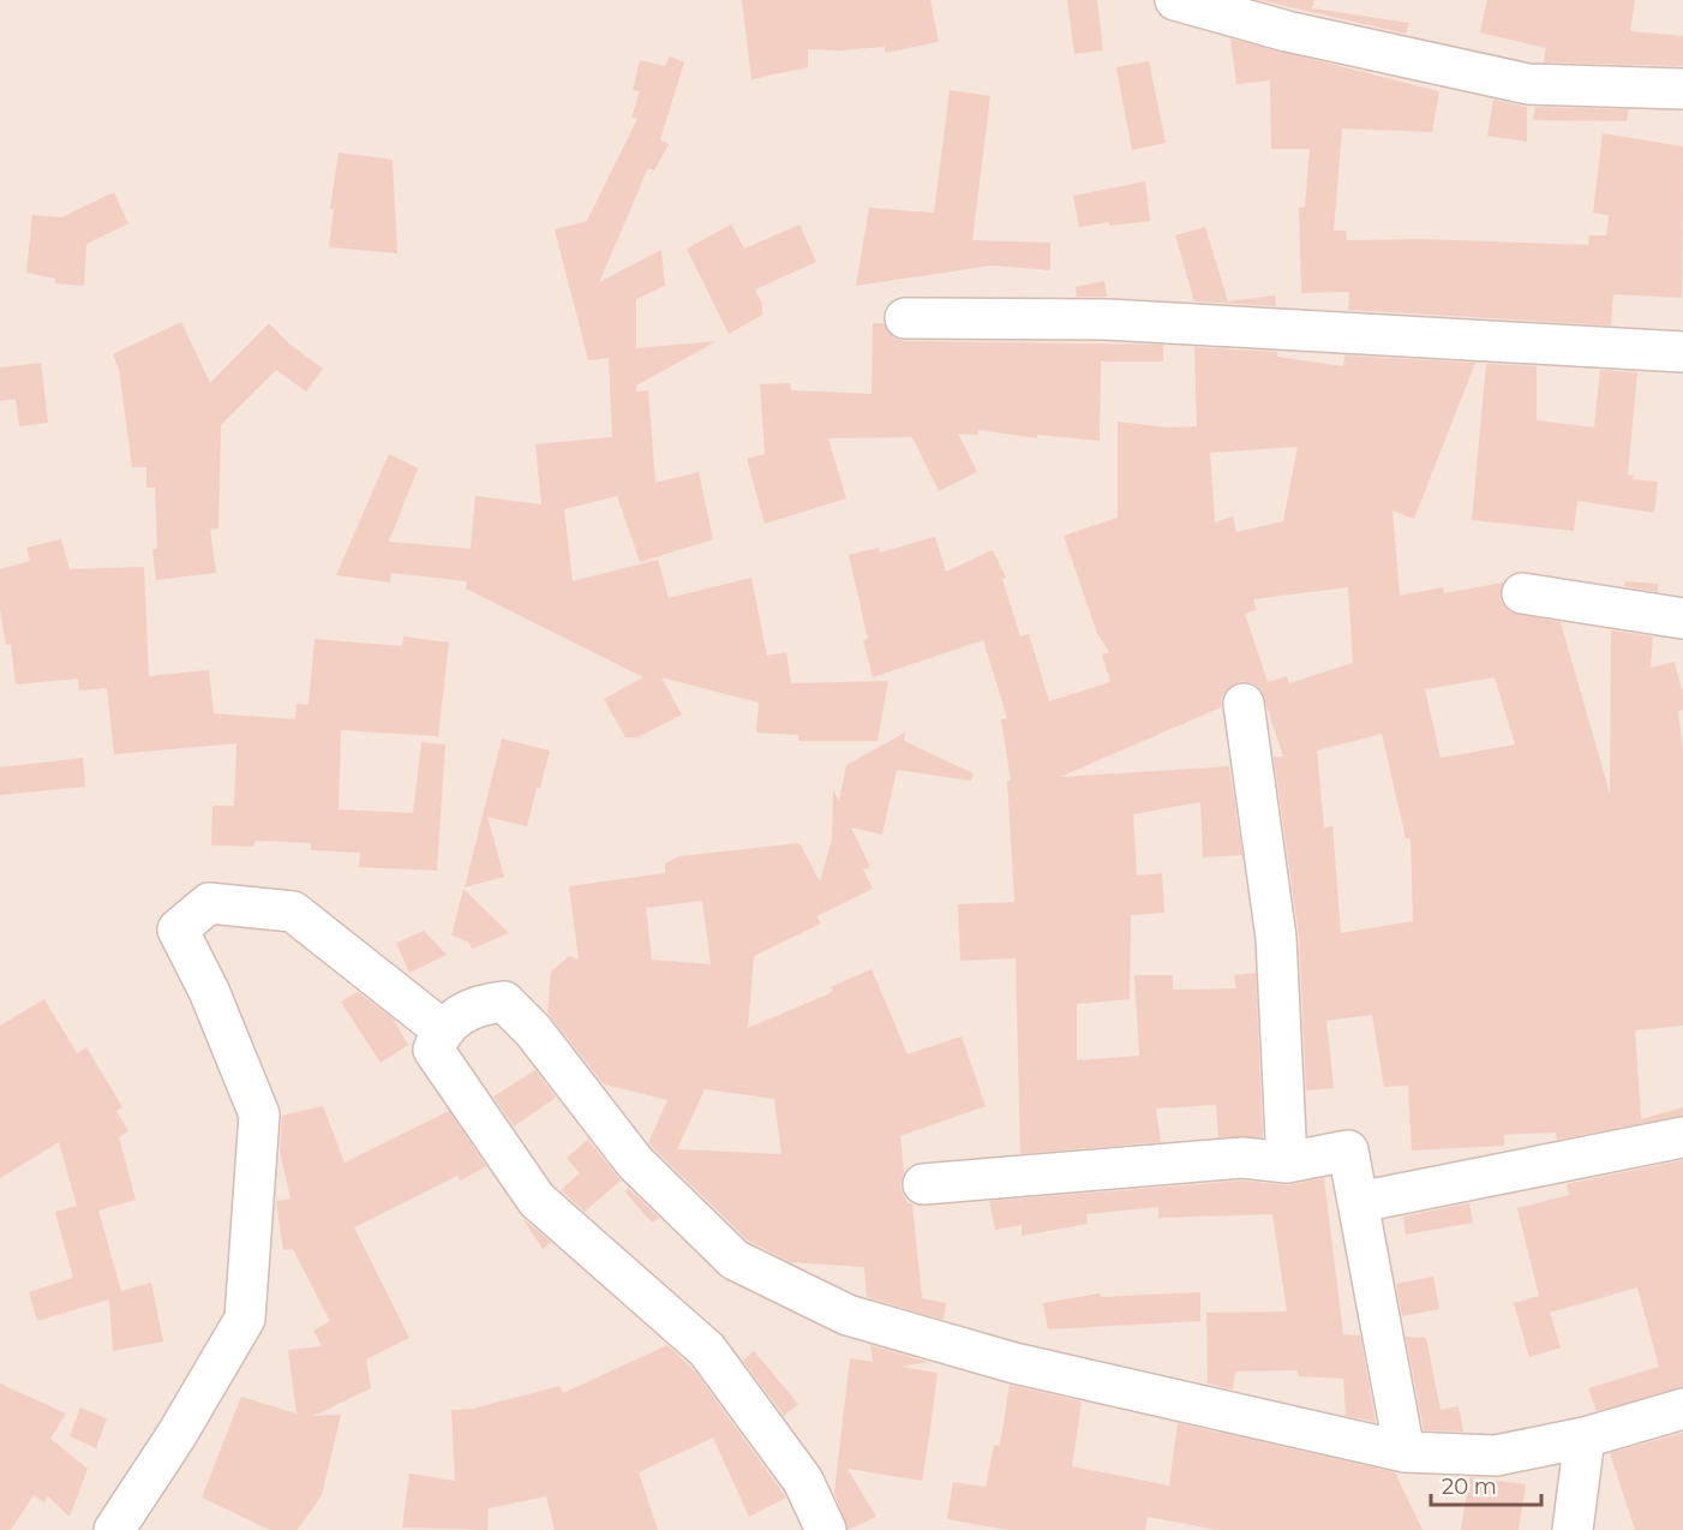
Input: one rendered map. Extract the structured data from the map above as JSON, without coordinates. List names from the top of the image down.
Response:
{
  "scale_bar": "20 m"
}
